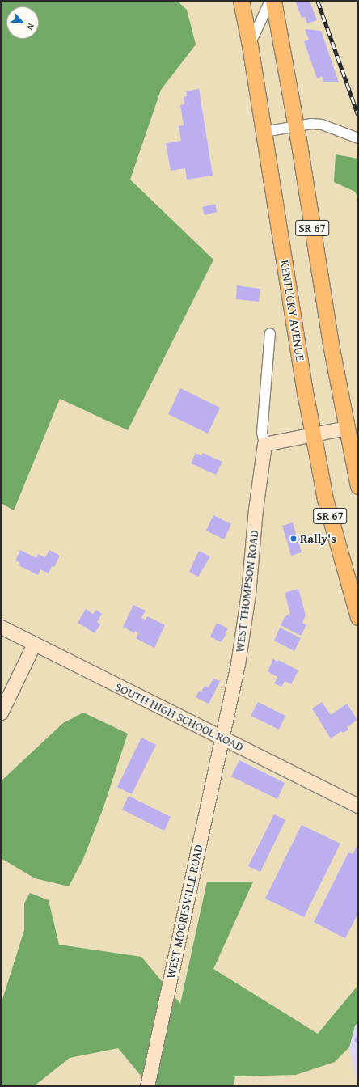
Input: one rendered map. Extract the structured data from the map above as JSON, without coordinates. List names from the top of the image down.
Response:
{
  "streets": {
    "main road": ["SR 67", "KENTUCKY AVENUE"],
    "street": ["WEST THOMPSON ROAD", "SOUTH HIGH SCHOOL ROAD", "WEST MOORESVILLE ROAD"]
  },
  "crossings": [
    ["WEST THOMPSON ROAD", "SOUTH HIGH SCHOOL ROAD"],
    ["WEST THOMPSON ROAD", "WEST MOORESVILLE ROAD"],
    ["SOUTH HIGH SCHOOL ROAD", "WEST MOORESVILLE ROAD"]
  ],
  "places": ["Rally's"],
  "north": "bottom right"
}
